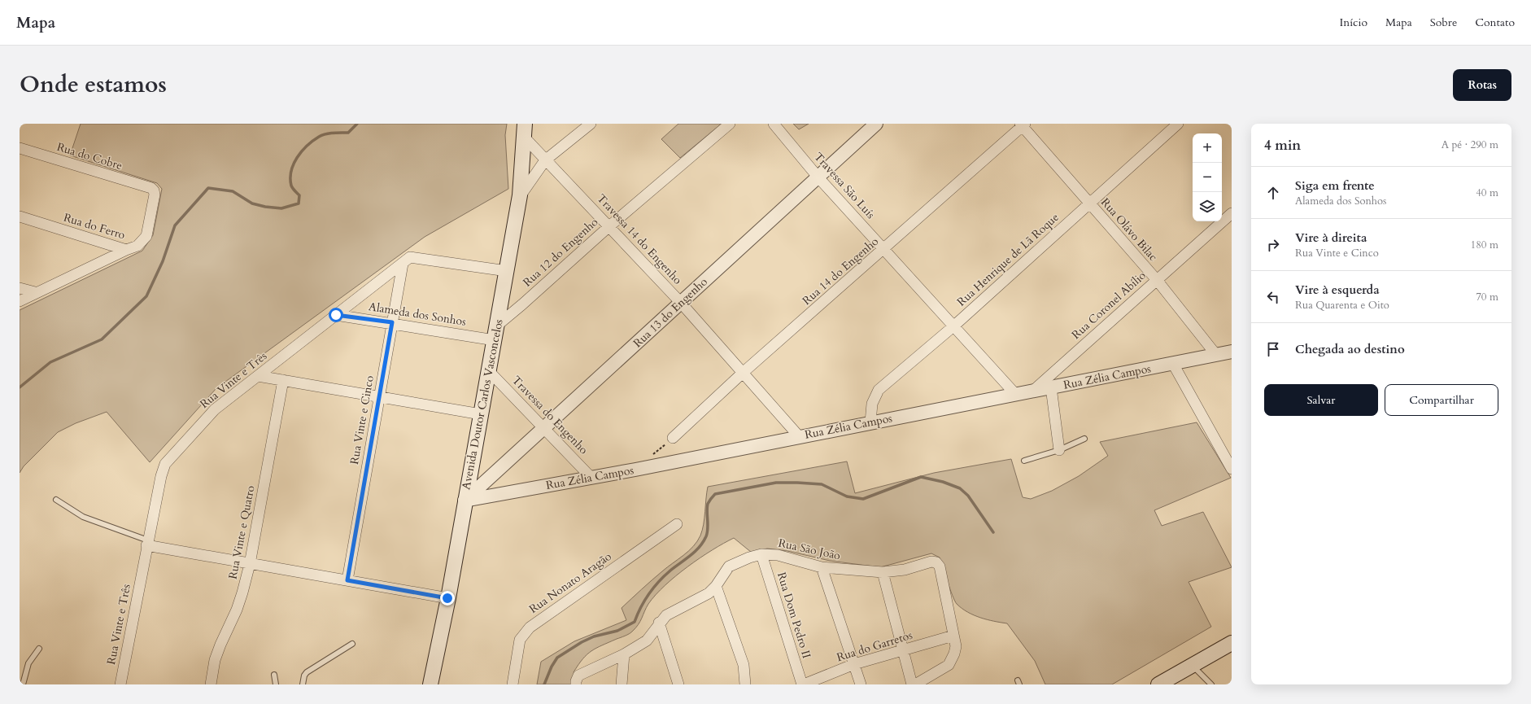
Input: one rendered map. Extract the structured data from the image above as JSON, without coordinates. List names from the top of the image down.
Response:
{
  "streets": {
    "main road": ["Avenida Doutor Carlos Vasconcelos"],
    "street": [
      "Rua do Cobre",
      "Travessa São Luís",
      "Rua do Ferro",
      "Rua Olávo Bilac",
      "Travessa 14 do Engenho",
      "Rua 12 do Engenho",
      "Rua Henrique de Lã Roque",
      "Rua 14 do Engenho",
      "Rua Coronel Abílio",
      "Rua 13 do Engenho",
      "Alameda dos Sonhos",
      "Rua Zélia Campos",
      "Rua Vinte e Três",
      "Travessa do Engenho",
      "Rua Vinte e Cinco",
      "Rua Vinte e Quatro",
      "Rua São João",
      "Rua Nonato Aragão",
      "Rua Dom Pedro II",
      "Rua do Garretos"
    ]
  },
  "crossings": [
    ["Rua do Cobre", "Rua do Ferro"],
    ["Travessa São Luís", "Rua Henrique de Lã Roque"],
    ["Travessa São Luís", "Rua 14 do Engenho"],
    ["Travessa São Luís", "Rua 13 do Engenho"],
    ["Travessa São Luís", "Rua Zélia Campos"],
    ["Rua Olávo Bilac", "Rua Henrique de Lã Roque"],
    ["Rua Olávo Bilac", "Rua 14 do Engenho"],
    ["Rua Olávo Bilac", "Rua Coronel Abílio"],
    ["Rua Olávo Bilac", "Rua Zélia Campos"],
    ["Travessa 14 do Engenho", "Rua 12 do Engenho"],
    ["Travessa 14 do Engenho", "Rua 14 do Engenho"],
    ["Travessa 14 do Engenho", "Rua 13 do Engenho"],
    ["Travessa 14 do Engenho", "Rua Zélia Campos"],
    ["Travessa 14 do Engenho", "Avenida Doutor Carlos Vasconcelos"],
    ["Rua 12 do Engenho", "Avenida Doutor Carlos Vasconcelos"],
    ["Rua Henrique de Lã Roque", "Rua Zélia Campos"],
    ["Rua Coronel Abílio", "Rua Zélia Campos"],
    ["Rua 13 do Engenho", "Rua Zélia Campos"],
    ["Rua 13 do Engenho", "Avenida Doutor Carlos Vasconcelos"],
    ["Rua 13 do Engenho", "Travessa do Engenho"],
    ["Alameda dos Sonhos", "Rua Vinte e Três"],
    ["Alameda dos Sonhos", "Avenida Doutor Carlos Vasconcelos"],
    ["Alameda dos Sonhos", "Rua Vinte e Cinco"],
    ["Rua Zélia Campos", "Avenida Doutor Carlos Vasconcelos"],
    ["Rua Zélia Campos", "Travessa do Engenho"],
    ["Rua Vinte e Três", "Avenida Doutor Carlos Vasconcelos"],
    ["Rua Vinte e Três", "Rua Vinte e Cinco"],
    ["Avenida Doutor Carlos Vasconcelos", "Travessa do Engenho"],
    ["Rua São João", "Rua Dom Pedro II"],
    ["Rua São João", "Rua do Garretos"],
    ["Rua Dom Pedro II", "Rua do Garretos"]
  ],
  "page": {
    "header": "Mapa",
    "nav": [
      "Início",
      "Mapa",
      "Sobre",
      "Contato"
    ],
    "title": "Onde estamos",
    "buttons": [
      "Rotas",
      ["Salvar", "Compartilhar"]
    ],
    "heading": ["4 min", "A pé · 290 m"],
    "map_buttons": ["+", "−"],
    "list": [
      ["Siga em frente", "Alameda dos Sonhos", "40 m"],
      ["Vire à direita", "Rua Vinte e Cinco", "180 m"],
      ["Vire à esquerda", "Rua Quarenta e Oito", "70 m"],
      "Chegada ao destino"
    ]
  }
}
